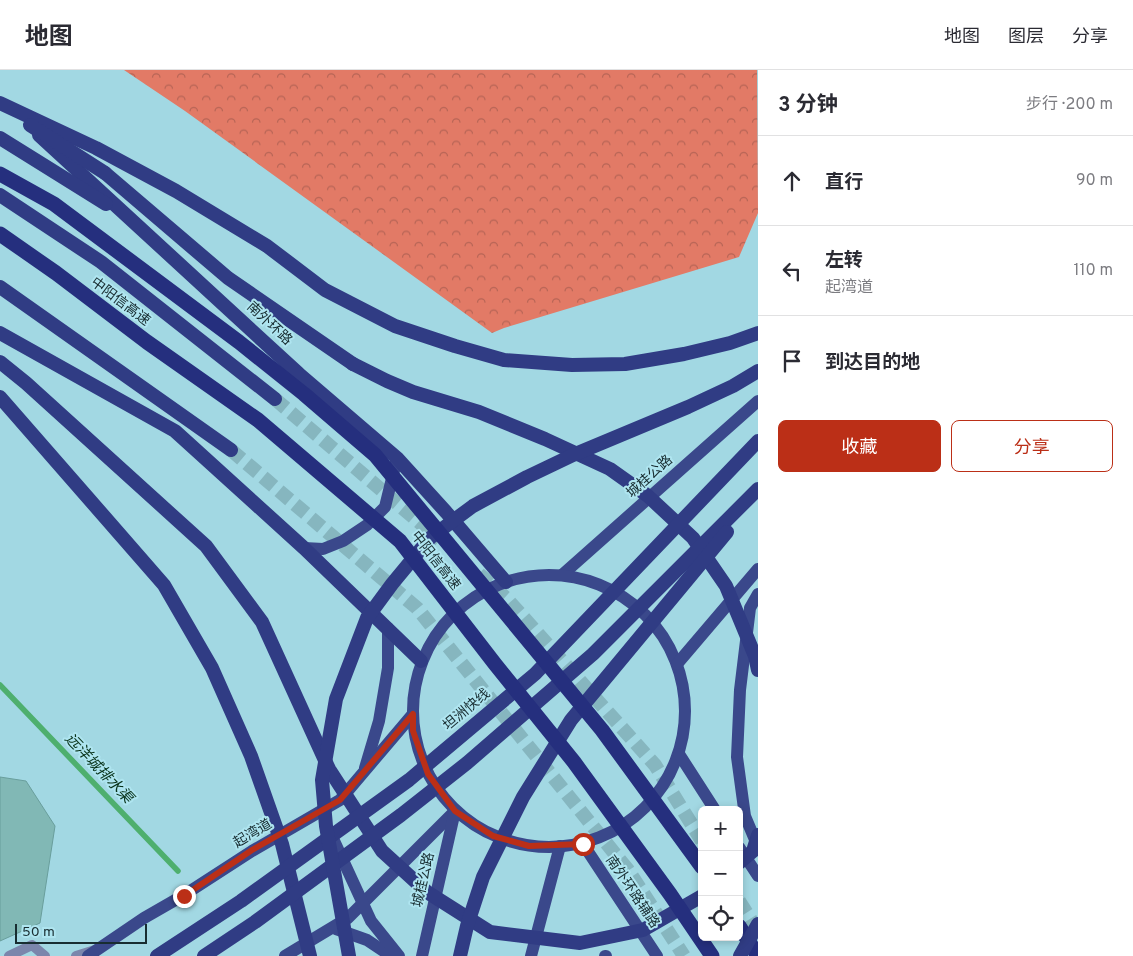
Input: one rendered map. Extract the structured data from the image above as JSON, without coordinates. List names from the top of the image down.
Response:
{
  "streets": {
    "highway": ["中阳信高速", "南外环路", "坦洲快线"],
    "main road": ["城桂公路", "起湾道", "南外环路辅路"]
  },
  "water": ["远洋城排水渠"],
  "scale_bar": "50 m",
  "page": {
    "header": "地图",
    "nav": ["地图", "图层", "分享"],
    "heading": ["3 分钟", "步行 · 200 m"],
    "list": [
      ["直行", "90 m"],
      ["左转", "起湾道", "110 m"],
      "到达目的地"
    ],
    "buttons": ["收藏", "分享"],
    "map_buttons": ["+", "−"],
    "scale": "50 m"
  }
}
